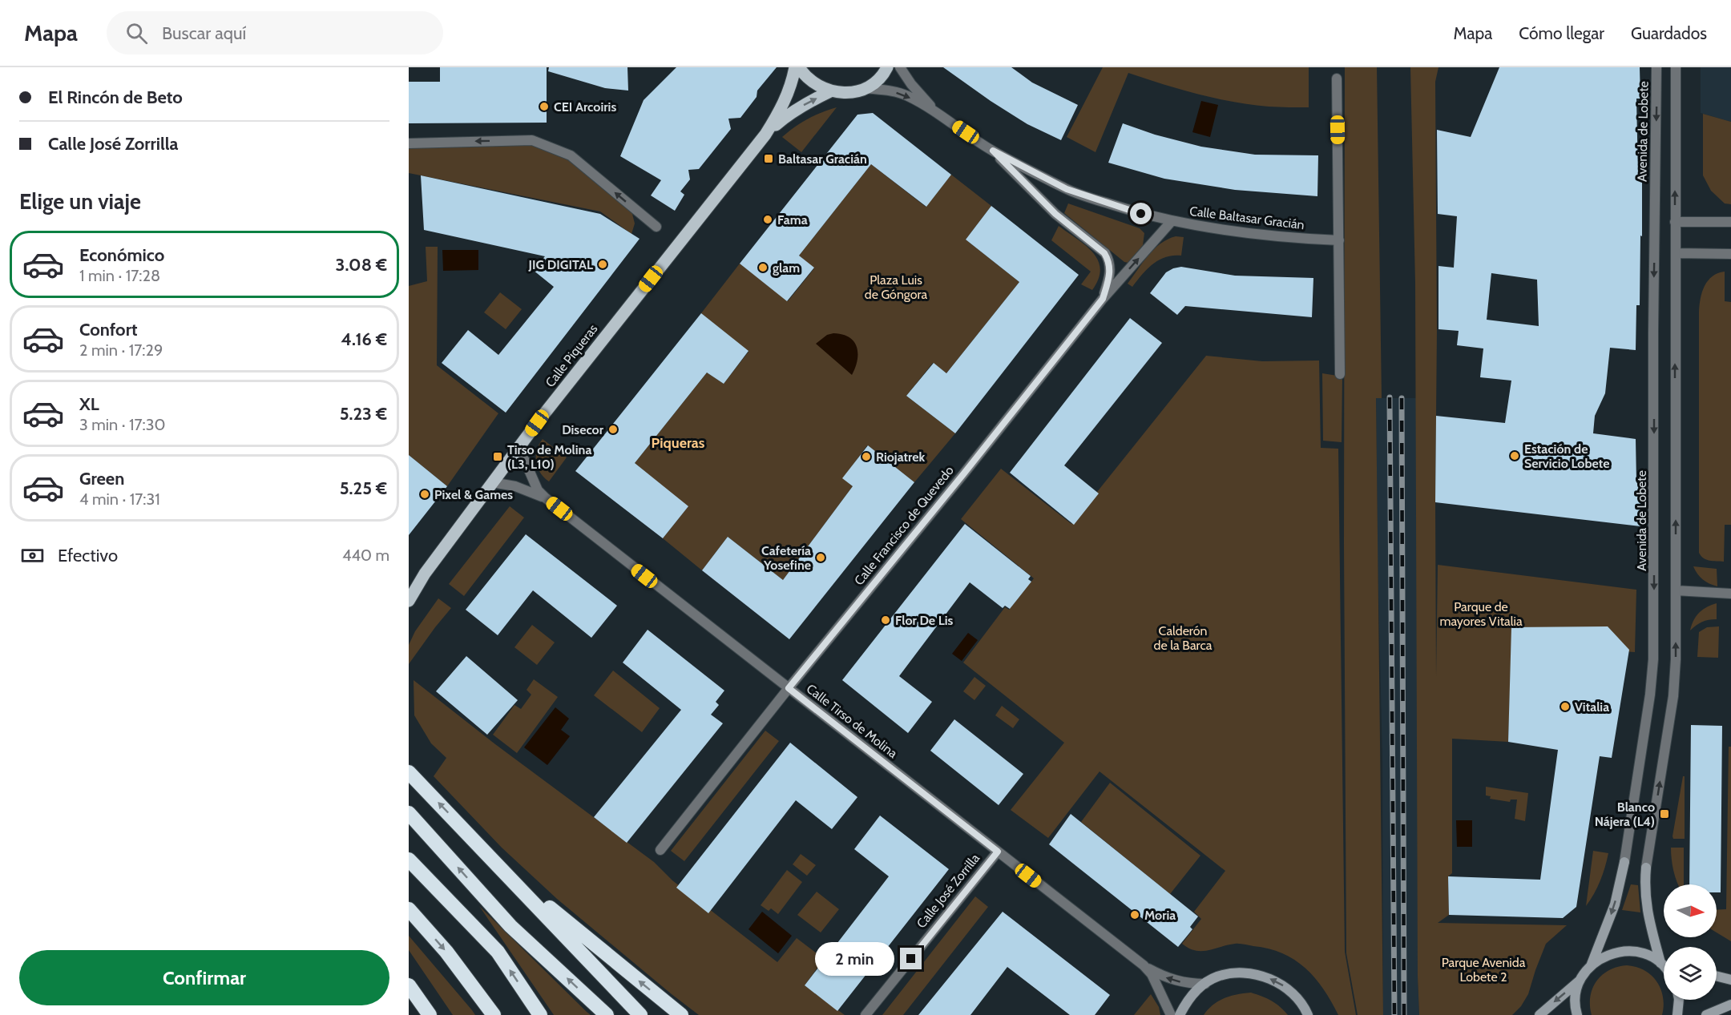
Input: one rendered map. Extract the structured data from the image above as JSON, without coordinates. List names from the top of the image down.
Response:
{
  "streets": {
    "main road": ["Avenida de Lobete", "Calle Piqueras", "Calle Tirso de Molina"],
    "street": ["Calle Baltasar Gracián", "Calle Francisco de Quevedo", "Calle José Zorrilla"]
  },
  "crossings": [
    ["Calle Baltasar Gracián", "Calle Francisco de Quevedo"],
    ["Calle Piqueras", "Calle Tirso de Molina"],
    ["Calle Francisco de Quevedo", "Calle Tirso de Molina"],
    ["Calle Tirso de Molina", "Calle José Zorrilla"]
  ],
  "districts": ["Piqueras"],
  "parks": [
    "Plaza Luis de Góngora",
    "Parque de mayores Vitalia",
    "Calderón de la Barca",
    "Parque Avenida Lobete 2"
  ],
  "places": {
    "other": [
      "CEI Arcoiris",
      "Fama",
      "JIG DIGITAL",
      "glam",
      "Disecor",
      "Estación de Servicio Lobete",
      "Riojatrek",
      "Pixel & Games",
      "Cafetería Yosefine",
      "Flor De Lis",
      "Vitalia",
      "Moria"
    ],
    "transit": ["Baltasar Gracián", "Tirso de Molina (L3, L10)", "Blanco Nájera (L4)"]
  },
  "north": "right",
  "page": {
    "header": "Mapa",
    "search": "Buscar aquí",
    "nav": ["Mapa", "Cómo llegar", "Guardados"],
    "banner": ["El Rincón de Beto", "Calle José Zorrilla"],
    "heading": "Elige un viaje",
    "list": [
      {
        "name": "Económico",
        "note": "1 min · 17:28",
        "value": "3.08 €"
      },
      {
        "name": "Confort",
        "note": "2 min · 17:29",
        "value": "4.16 €"
      },
      {
        "name": "XL",
        "note": "3 min · 17:30",
        "value": "5.23 €"
      },
      {
        "name": "Green",
        "note": "4 min · 17:31",
        "value": "5.25 €"
      }
    ],
    "pay": ["Efectivo", "440 m"],
    "buttons": "Confirmar",
    "bubble": "2 min"
  }
}
